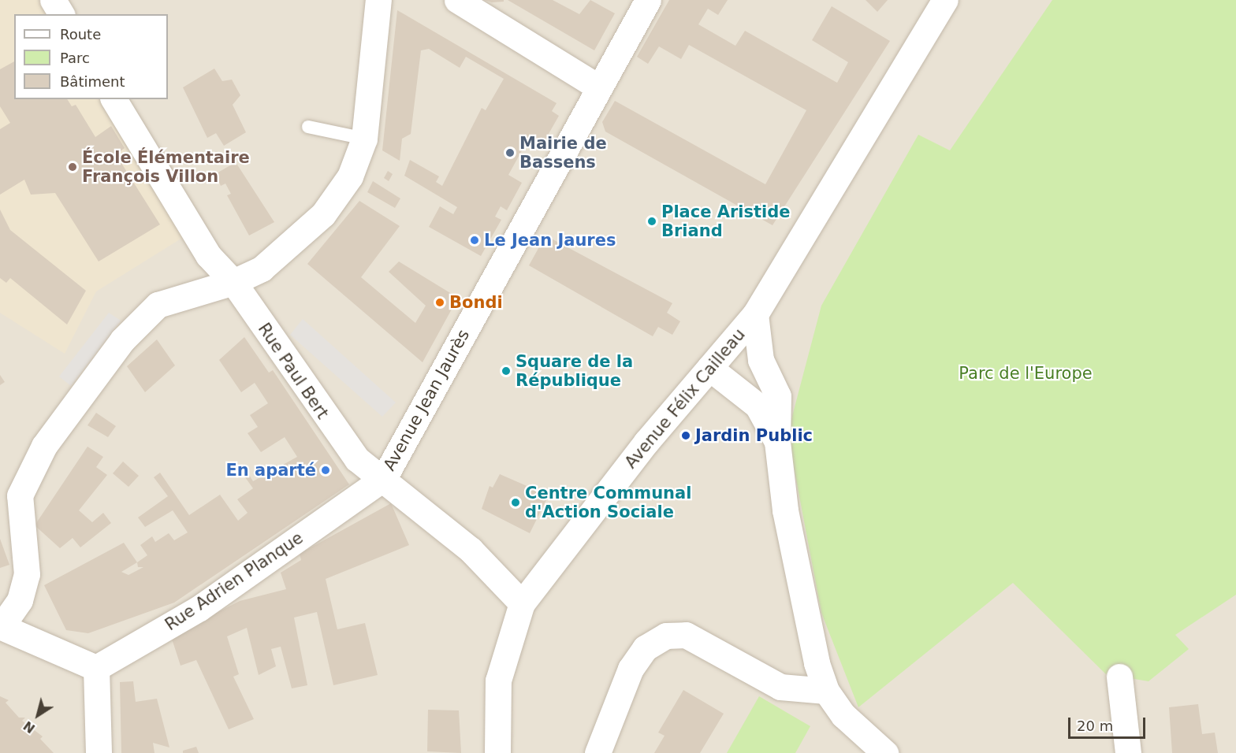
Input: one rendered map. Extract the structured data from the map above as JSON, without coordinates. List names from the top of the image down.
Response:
{
  "streets": {
    "street": [
      "Rue Paul Bert",
      "Avenue Félix Cailleau",
      "Avenue Jean Jaurès",
      "Rue Adrien Planque"
    ]
  },
  "crossings": [
    ["Rue Paul Bert", "Avenue Félix Cailleau"],
    ["Rue Paul Bert", "Avenue Jean Jaurès"],
    ["Rue Paul Bert", "Rue Adrien Planque"],
    ["Avenue Jean Jaurès", "Rue Adrien Planque"]
  ],
  "parks": ["Parc de l'Europe"],
  "places": [
    "Mairie de Bassens",
    "École Élémentaire François Villon",
    "Place Aristide Briand",
    "Le Jean Jaures",
    "Bondi",
    "Square de la République",
    "Jardin Public",
    "En aparté",
    "Centre Communal d'Action Sociale"
  ],
  "legend": ["Route", "Parc", "Bâtiment"],
  "scale_bar": "20 m",
  "north": "bottom left"
}
